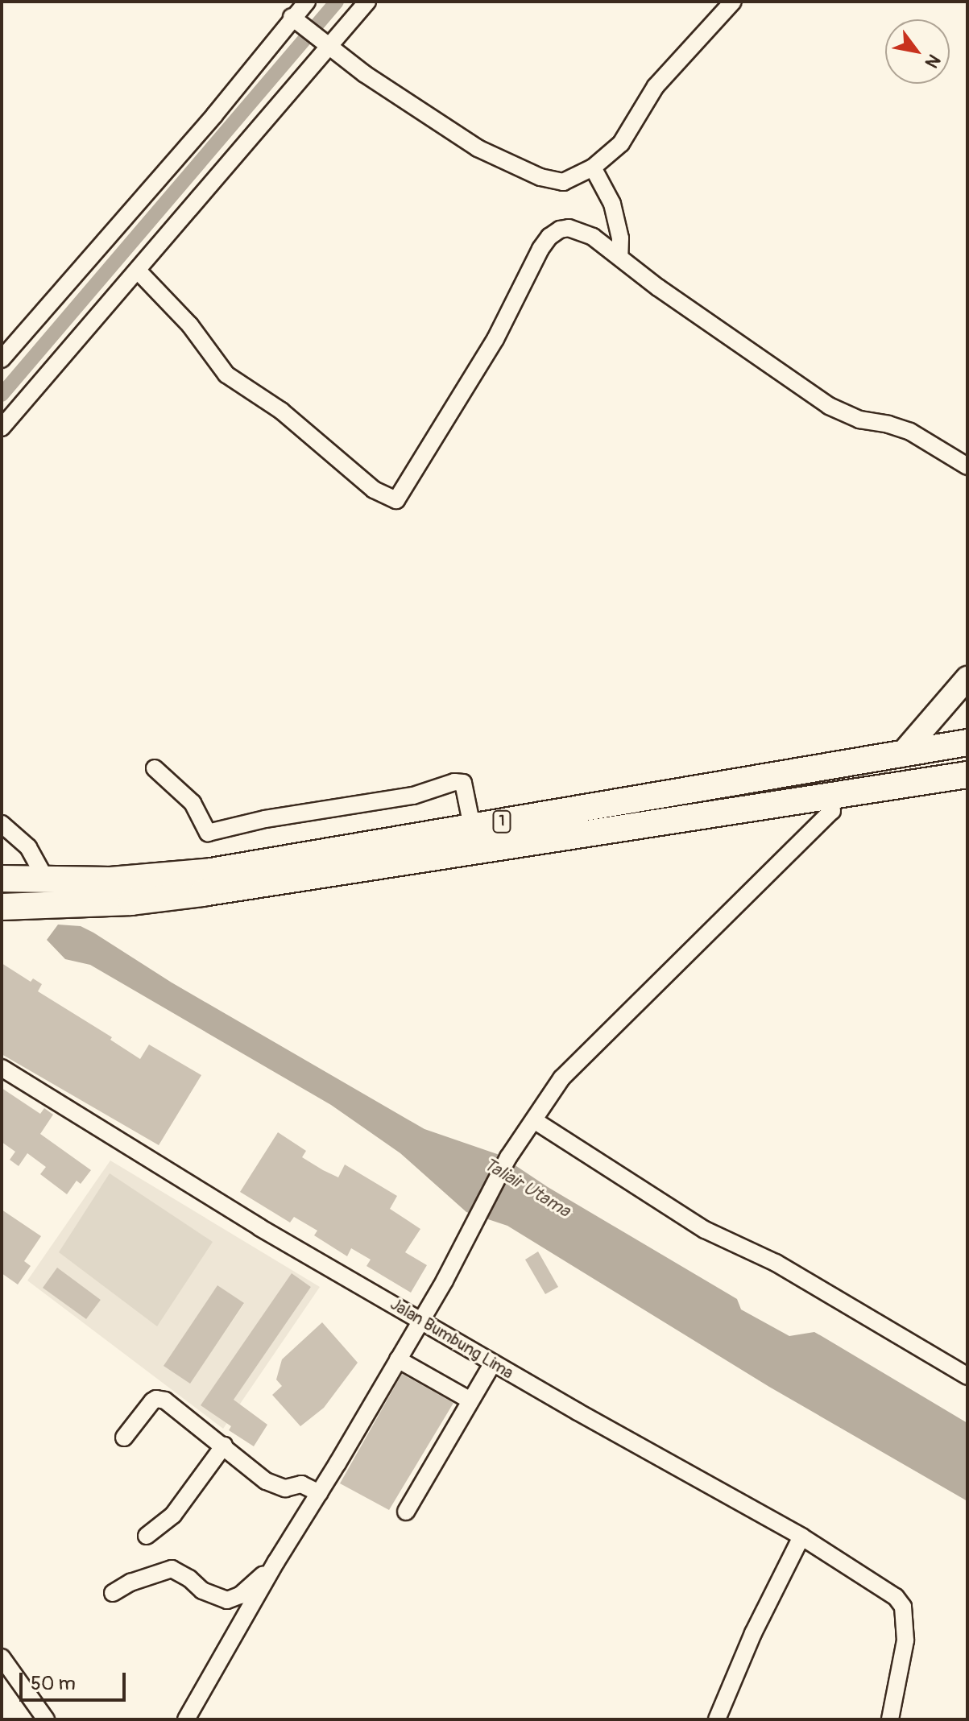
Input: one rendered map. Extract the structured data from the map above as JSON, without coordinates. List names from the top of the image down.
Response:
{
  "streets": {
    "highway": ["1"],
    "street": ["Jalan Bumbung Lima"]
  },
  "water": ["Taliair Utama"],
  "scale_bar": "50 m",
  "north": "bottom right"
}
